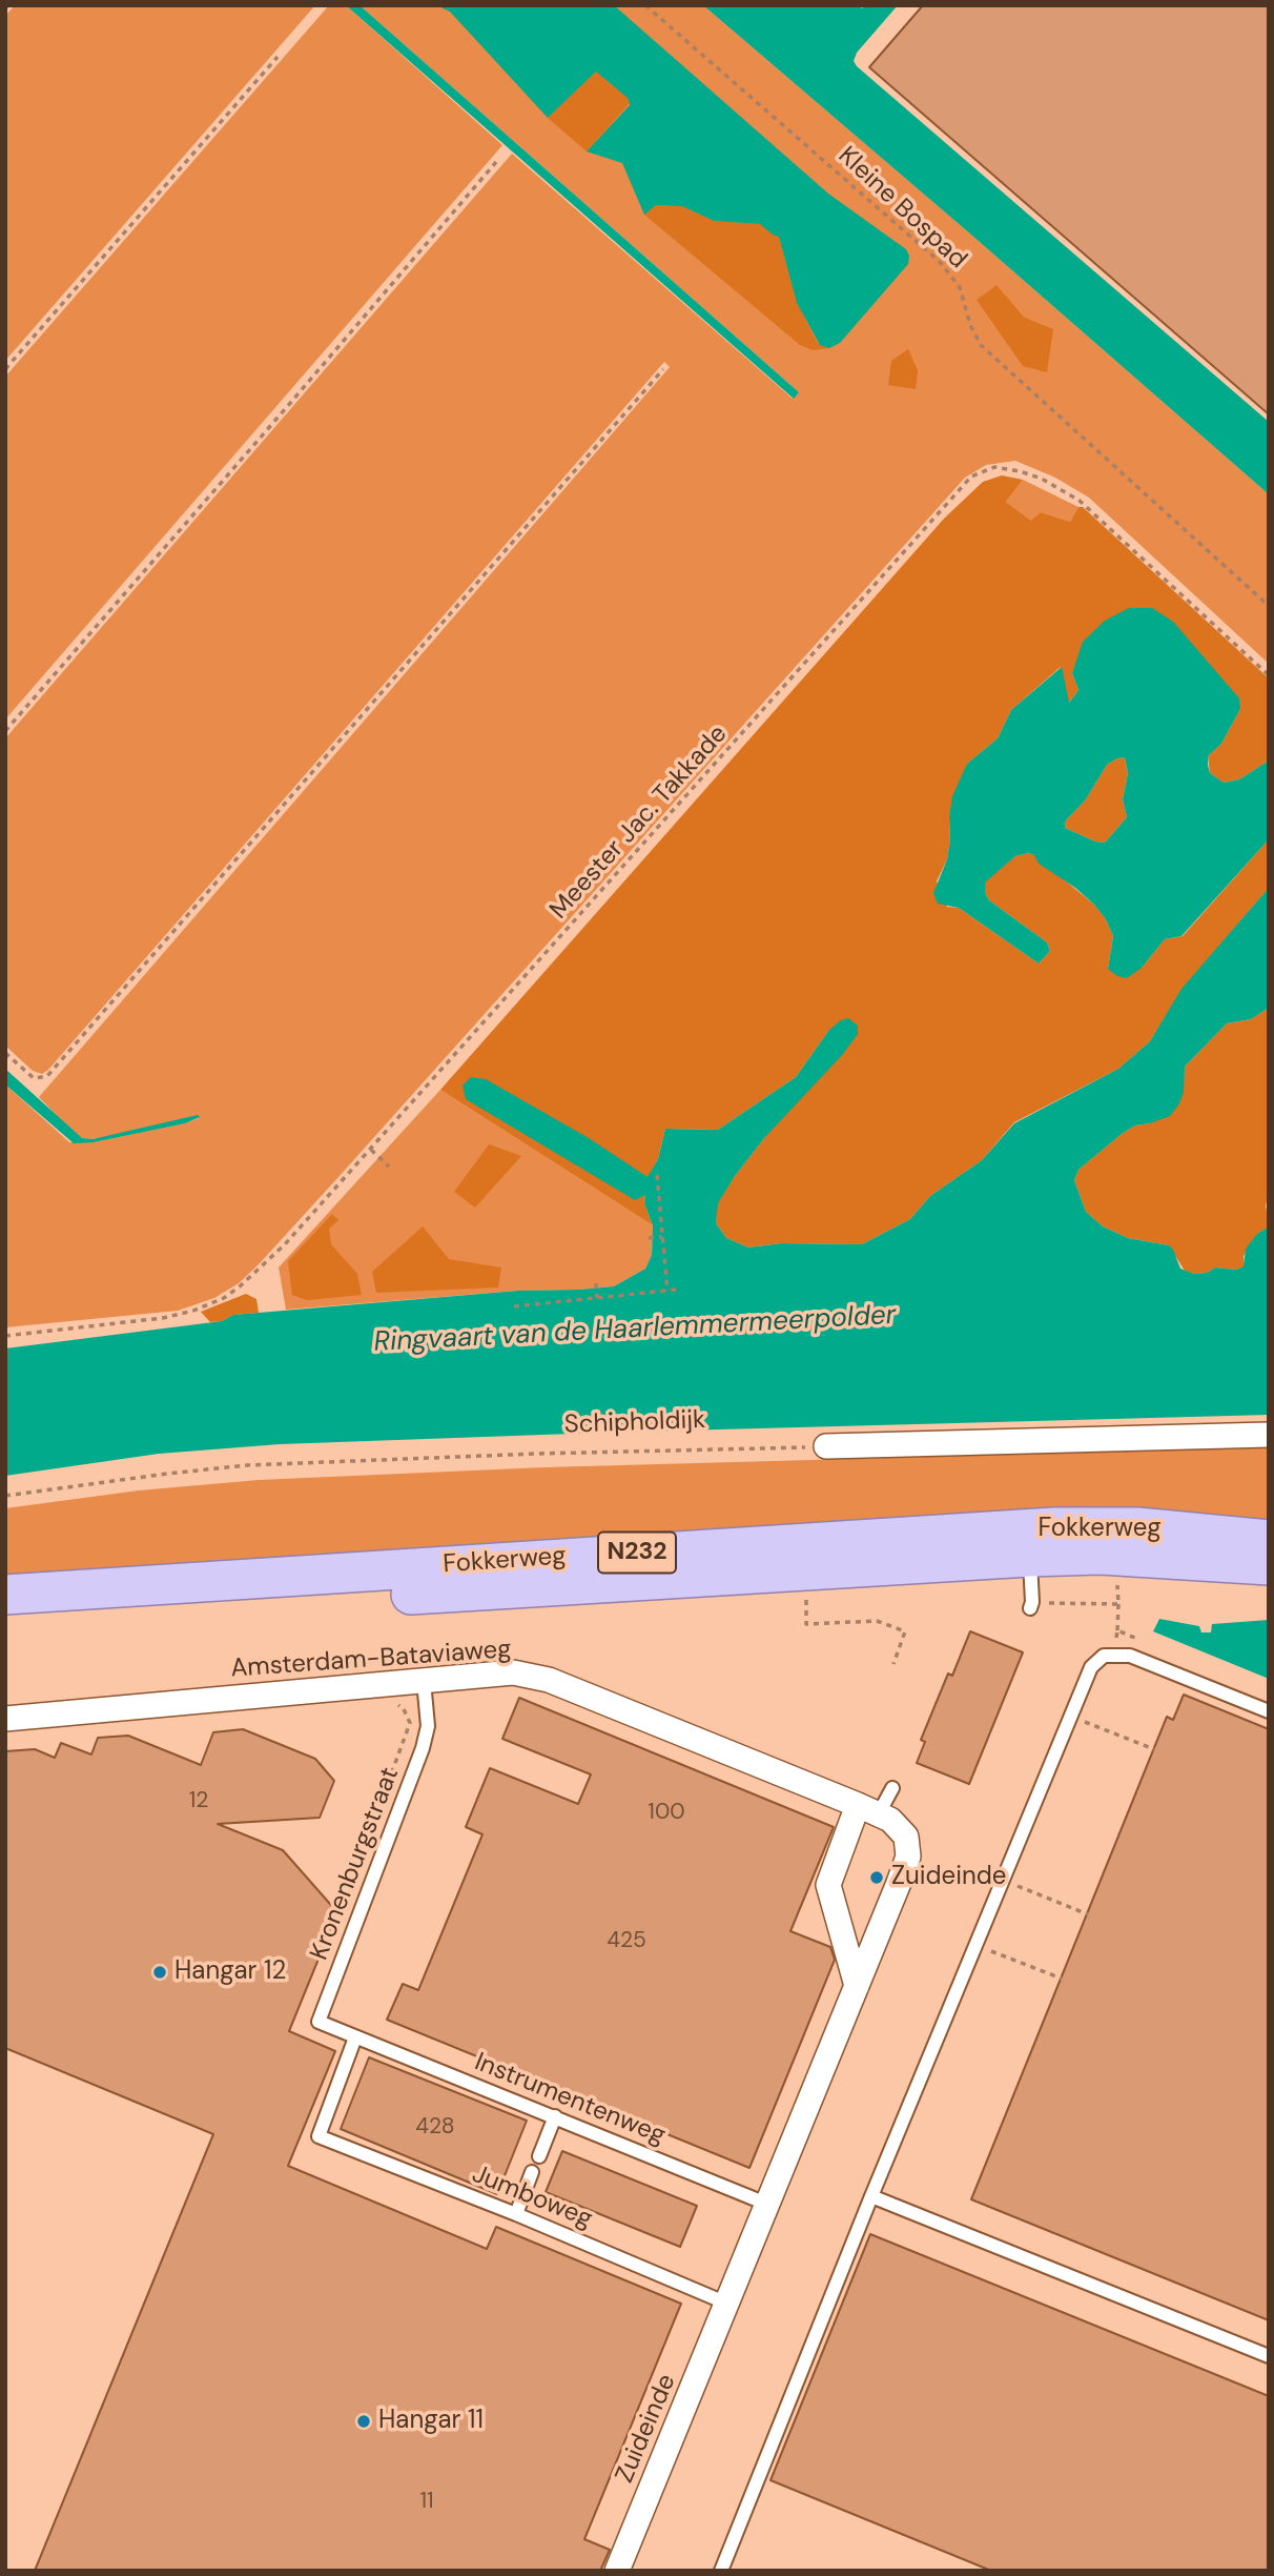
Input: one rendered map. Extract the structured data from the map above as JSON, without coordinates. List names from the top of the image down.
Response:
{
  "streets": {
    "main road": ["Fokkerweg", "N232"],
    "street": ["Amsterdam-Bataviaweg", "Zuideinde"],
    "lane": ["Kronenburgstraat", "Instrumentenweg", "Jumboweg"],
    "path": ["Kleine Bospad", "Meester Jac. Takkade", "Schipholdijk"]
  },
  "crossings": [
    ["Amsterdam-Bataviaweg", "Kronenburgstraat"],
    ["Amsterdam-Bataviaweg", "Zuideinde"],
    ["Kronenburgstraat", "Instrumentenweg"],
    ["Kronenburgstraat", "Jumboweg"],
    ["Instrumentenweg", "Jumboweg"],
    ["Instrumentenweg", "Zuideinde"],
    ["Jumboweg", "Zuideinde"]
  ],
  "water": ["Ringvaart van de Haarlemmermeerpolder"],
  "places": ["Zuideinde", "Hangar 12", "Hangar 11"],
  "house_numbers": [
    "12",
    "100",
    "425",
    "428",
    "11"
  ]
}
